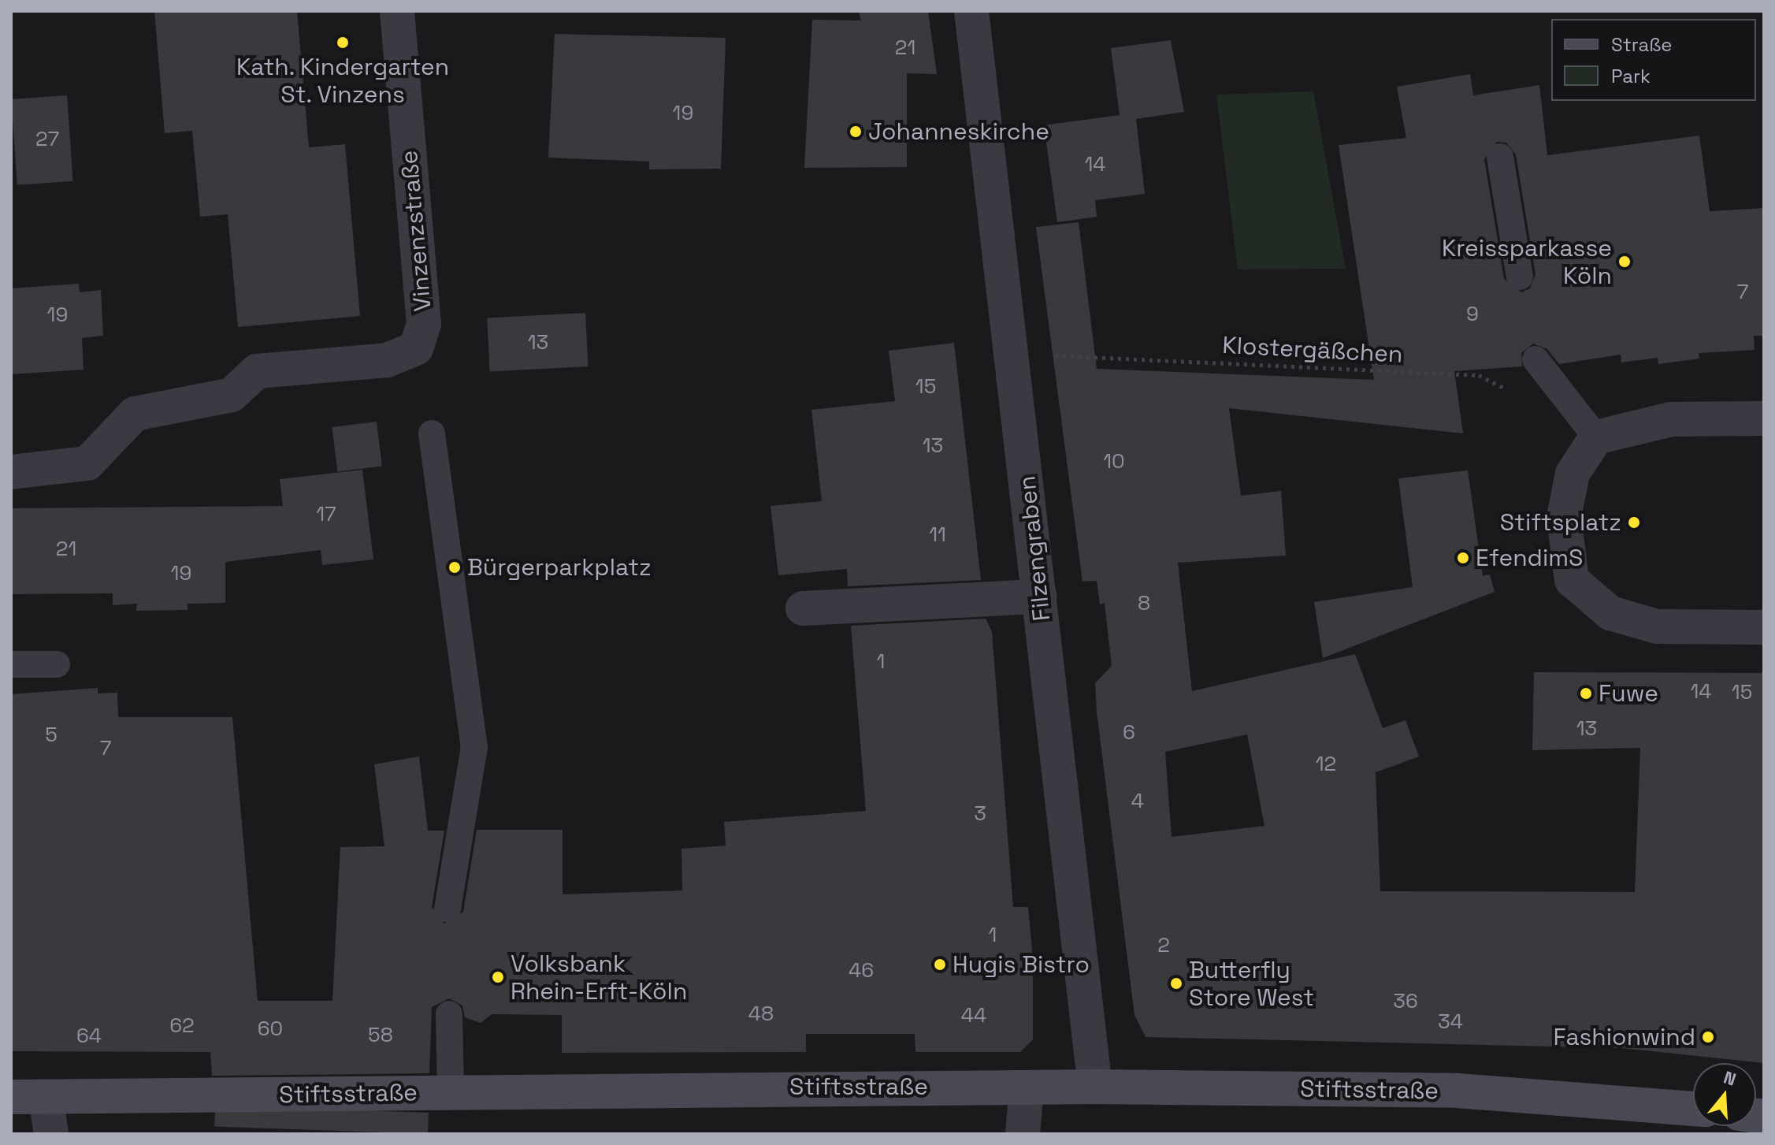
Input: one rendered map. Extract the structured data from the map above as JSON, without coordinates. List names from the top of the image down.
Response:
{
  "streets": {
    "street": ["Vinzenzstraße", "Filzengraben", "Stiftsstraße"],
    "path": ["Klostergäßchen"]
  },
  "crossings": [
    ["Klostergäßchen", "Filzengraben"],
    ["Filzengraben", "Stiftsstraße"]
  ],
  "places": [
    "Kath. Kindergarten St. Vinzens",
    "Johanneskirche",
    "Kreissparkasse Köln",
    "Stiftsplatz",
    "EfendimS",
    "Bürgerparkplatz",
    "Fuwe",
    "Hugis Bistro",
    "Volksbank Rhein-Erft-Köln",
    "Butterfly Store West",
    "Fashionwind"
  ],
  "house_numbers": [
    "21",
    "19",
    "27",
    "14",
    "7",
    "9",
    "19",
    "13",
    "15",
    "13",
    "10",
    "17",
    "11",
    "21",
    "19",
    "8",
    "1",
    "14",
    "15",
    "13",
    "6",
    "5",
    "7",
    "12",
    "4",
    "3",
    "1",
    "2",
    "46",
    "36",
    "48",
    "44",
    "34",
    "62",
    "60",
    "58",
    "64"
  ],
  "legend": ["Straße", "Park"],
  "north": "top"
}
